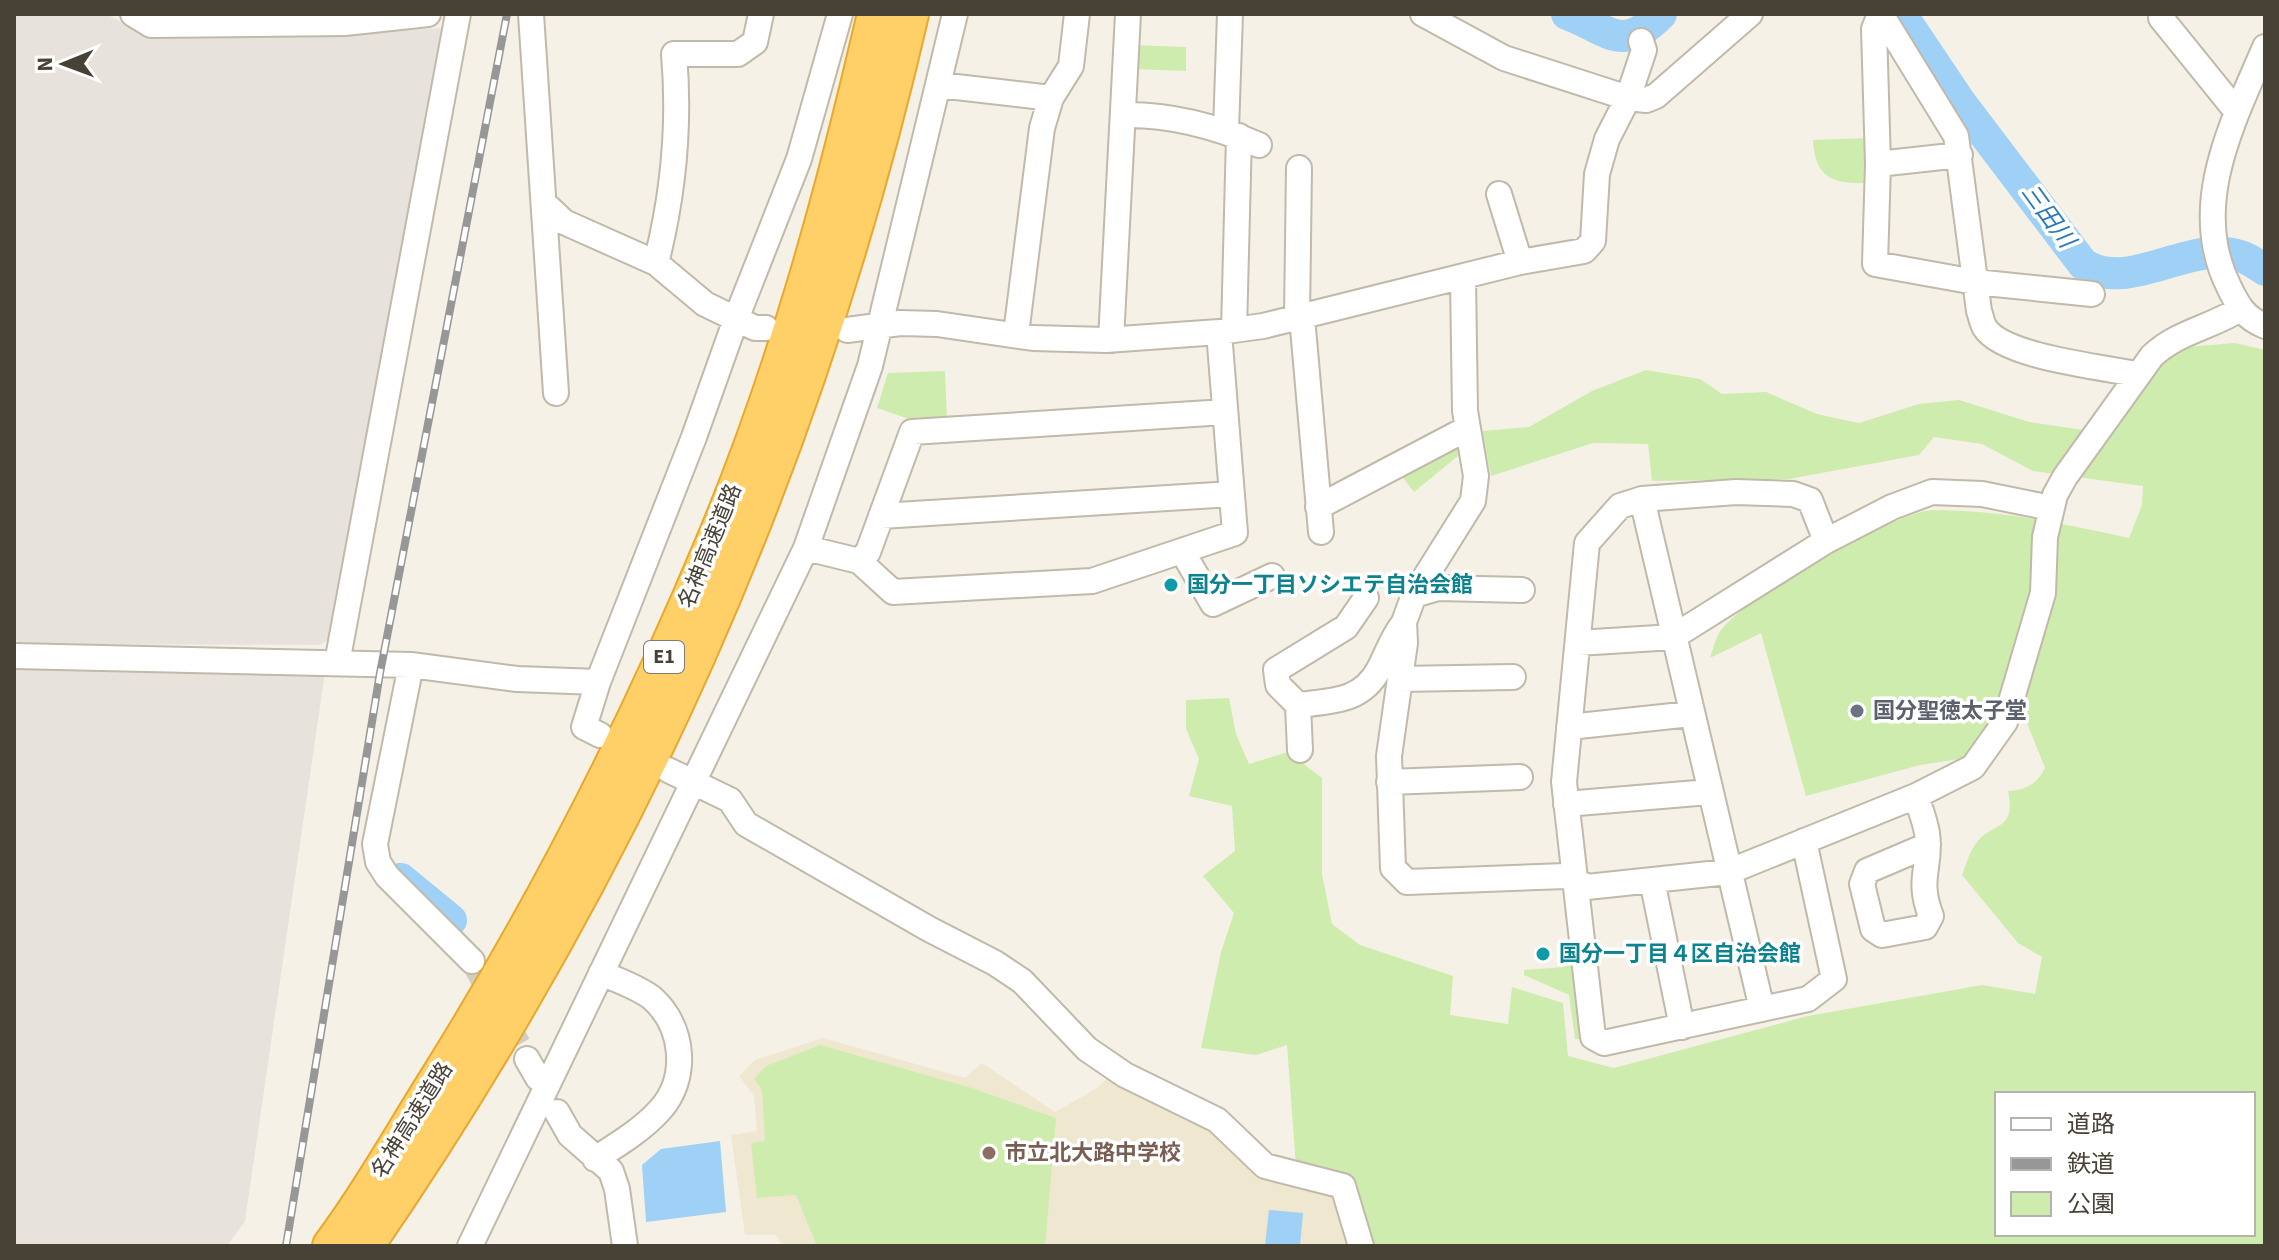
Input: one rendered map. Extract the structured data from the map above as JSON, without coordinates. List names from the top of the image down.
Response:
{
  "streets": {
    "highway": ["名神高速道路", "E1"]
  },
  "water": ["三田川"],
  "places": [
    "国分一丁目ソシエテ自治会館",
    "国分聖徳太子堂",
    "国分一丁目４区自治会館",
    "市立北大路中学校"
  ],
  "legend": ["道路", "鉄道", "公園"],
  "north": "left"
}
